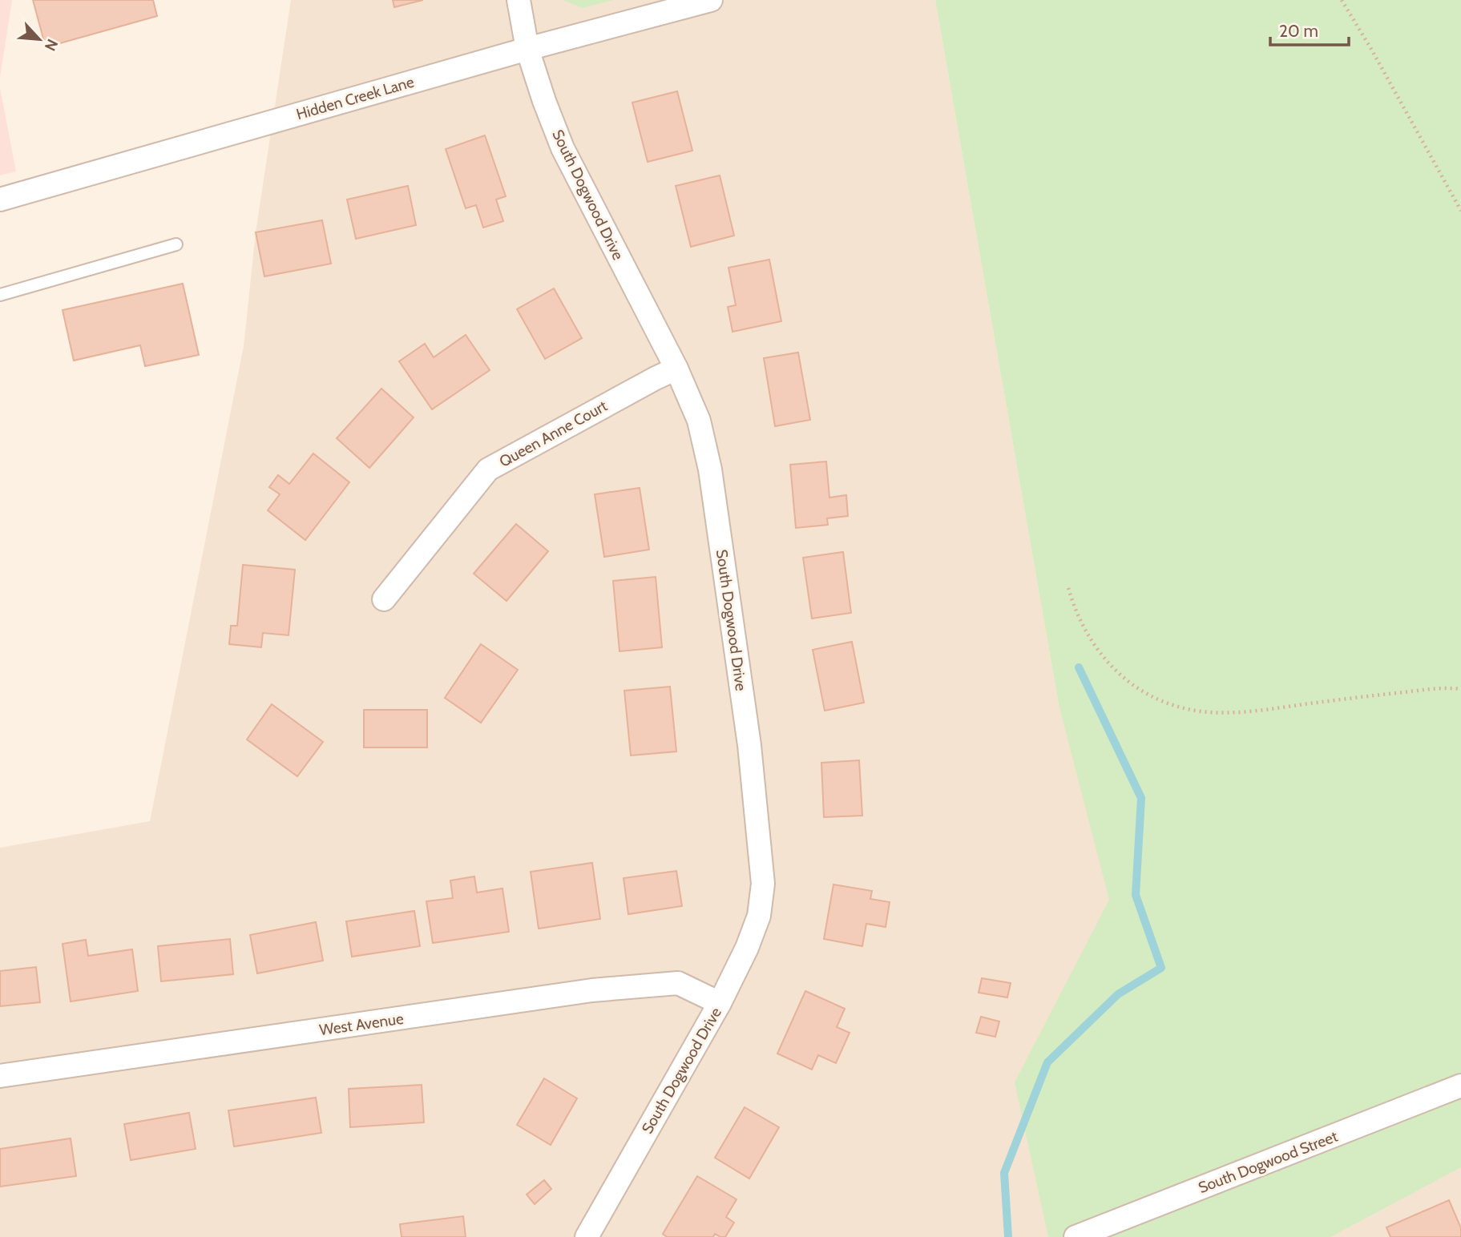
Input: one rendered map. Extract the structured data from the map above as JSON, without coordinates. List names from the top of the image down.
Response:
{
  "streets": {
    "street": [
      "Hidden Creek Lane",
      "South Dogwood Drive",
      "Queen Anne Court",
      "West Avenue",
      "South Dogwood Street"
    ]
  },
  "crossings": [
    ["Hidden Creek Lane", "South Dogwood Drive"],
    ["South Dogwood Drive", "Queen Anne Court"],
    ["South Dogwood Drive", "West Avenue"]
  ],
  "scale_bar": "20 m",
  "north": "bottom right"
}
